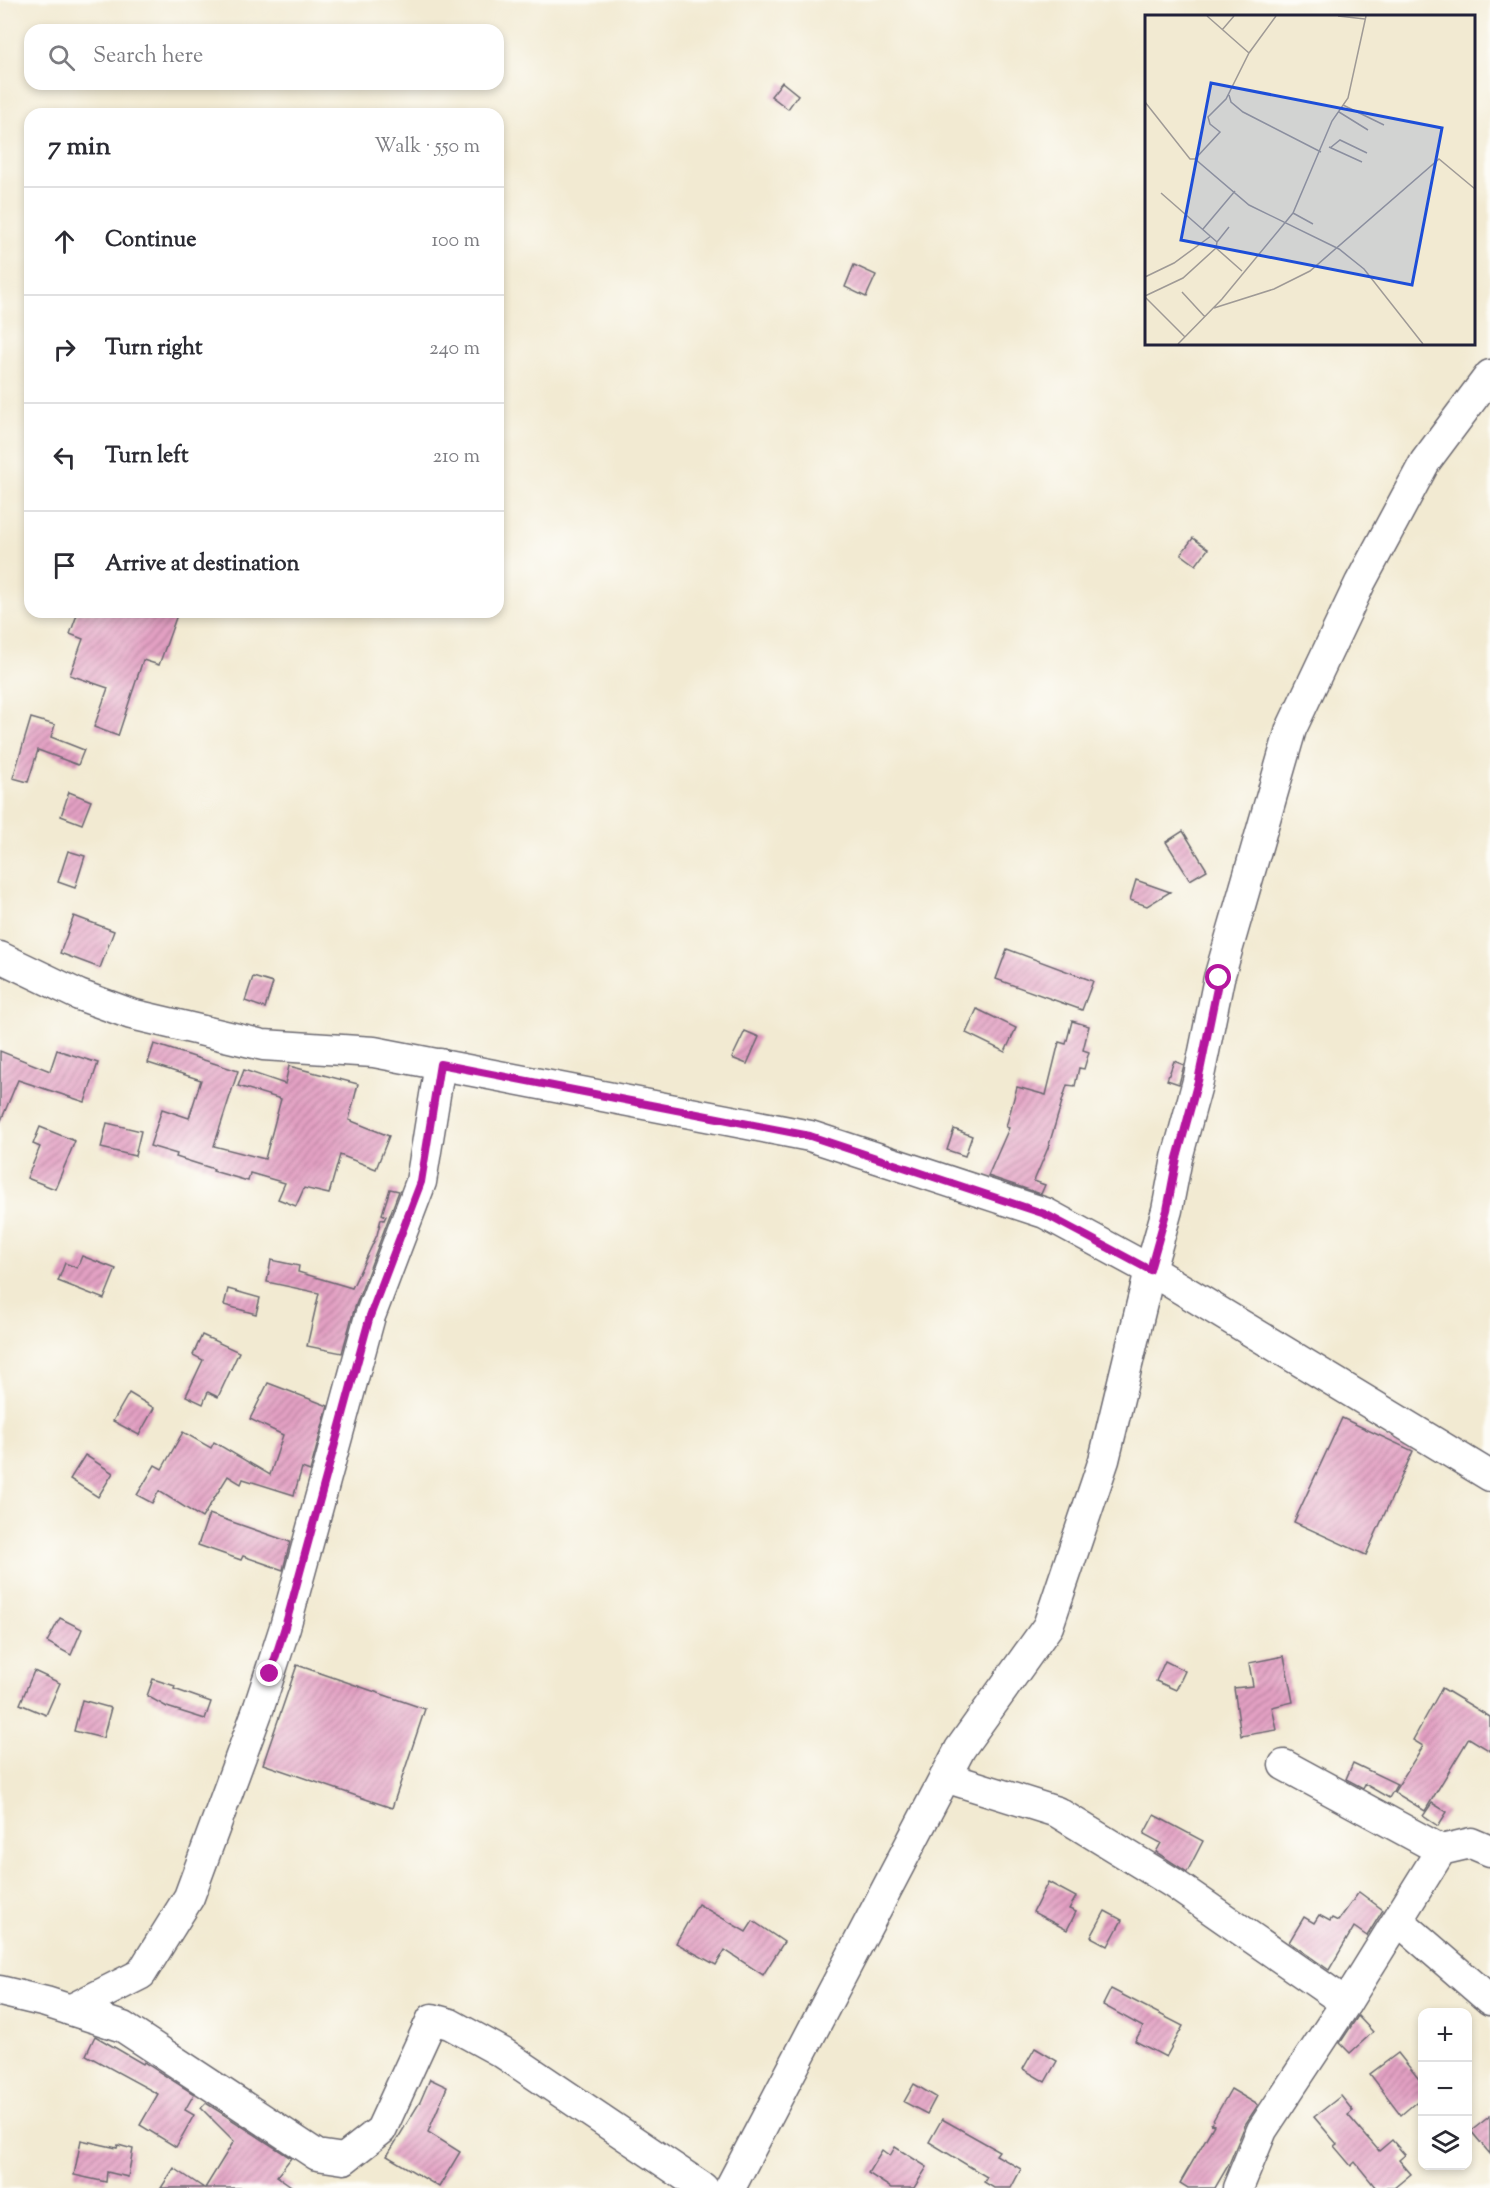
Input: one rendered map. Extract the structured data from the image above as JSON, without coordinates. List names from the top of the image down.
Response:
{
  "page": {
    "search": "Search here",
    "heading": ["7 min", "Walk · 550 m"],
    "list": [
      ["Continue", "100 m"],
      ["Turn right", "240 m"],
      ["Turn left", "210 m"],
      "Arrive at destination"
    ],
    "map_buttons": ["+", "−"]
  }
}
